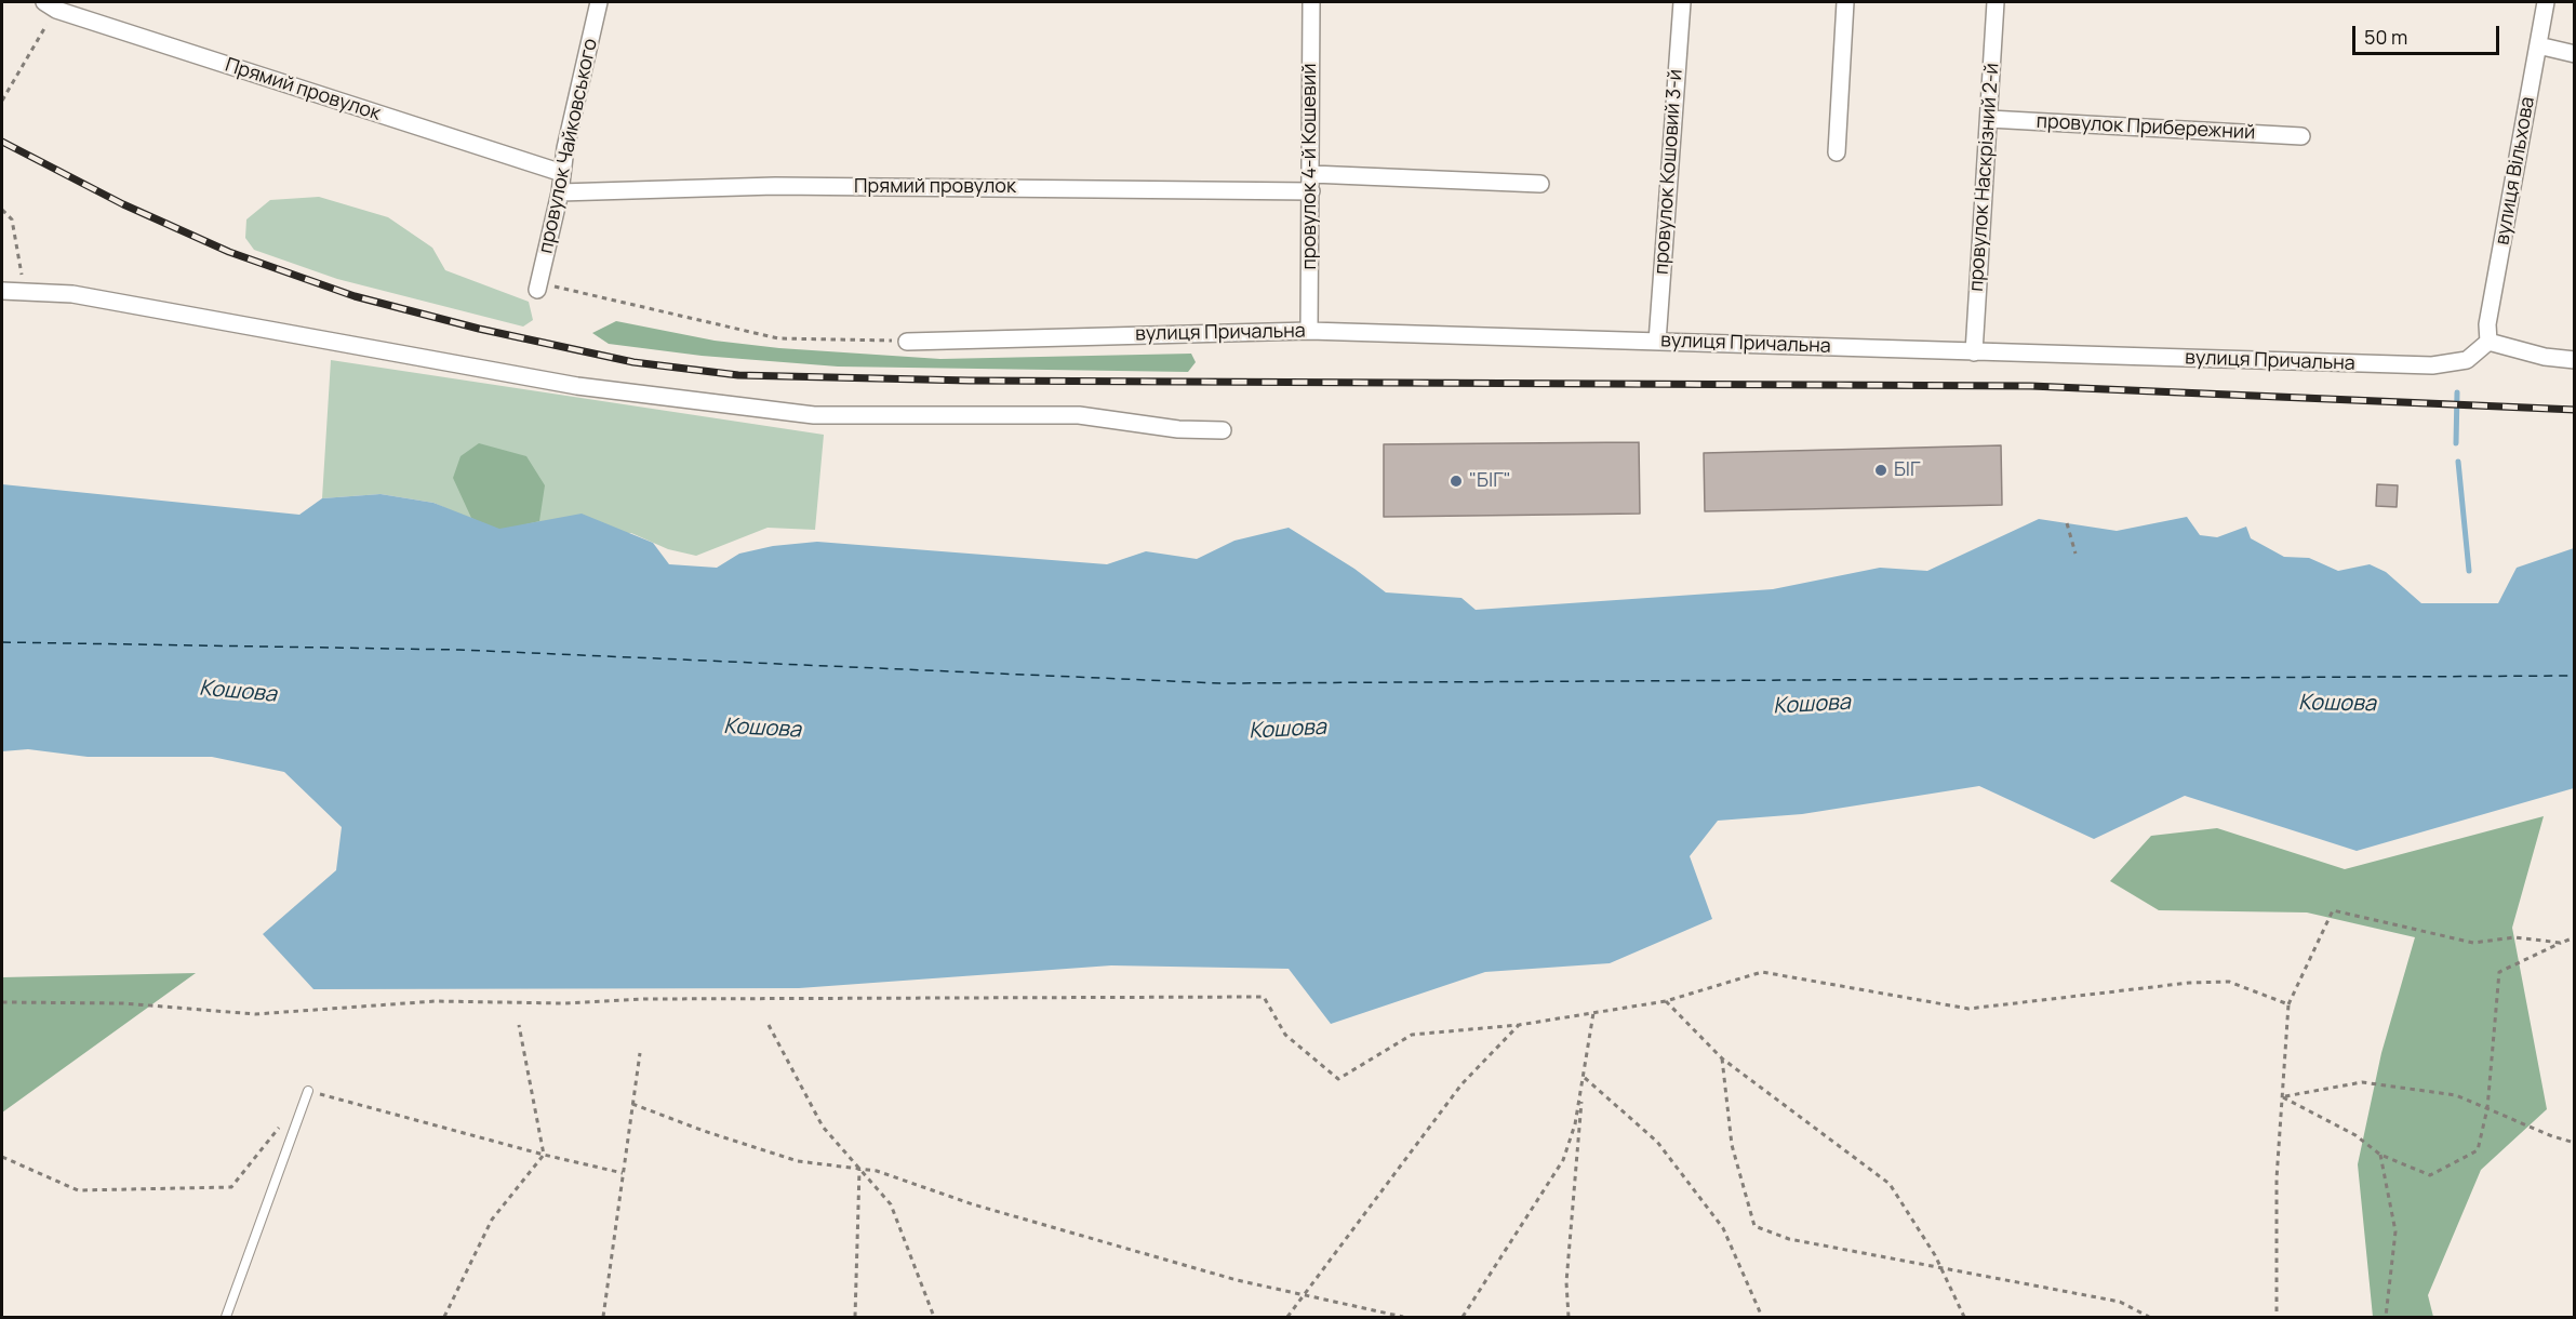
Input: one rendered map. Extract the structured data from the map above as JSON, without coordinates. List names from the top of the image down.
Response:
{
  "streets": {
    "street": [
      "Прямий провулок",
      "провулок Прибережний",
      "провулок Чайковського",
      "провулок 4-й Кошевий",
      "вулиця Вільхова",
      "провулок Кошовий 3-й",
      "провулок Наскрізний 2-й",
      "вулиця Причальна"
    ]
  },
  "crossings": [
    ["Прямий провулок", "провулок Чайковського"],
    ["Прямий провулок", "провулок 4-й Кошевий"],
    ["провулок Прибережний", "провулок Наскрізний 2-й"],
    ["провулок 4-й Кошевий", "вулиця Причальна"],
    ["вулиця Вільхова", "вулиця Причальна"],
    ["провулок Кошовий 3-й", "вулиця Причальна"],
    ["провулок Наскрізний 2-й", "вулиця Причальна"]
  ],
  "water": ["Кошова"],
  "places": ["БІГ", "\"БІГ\""],
  "scale_bar": "50 m"
}
